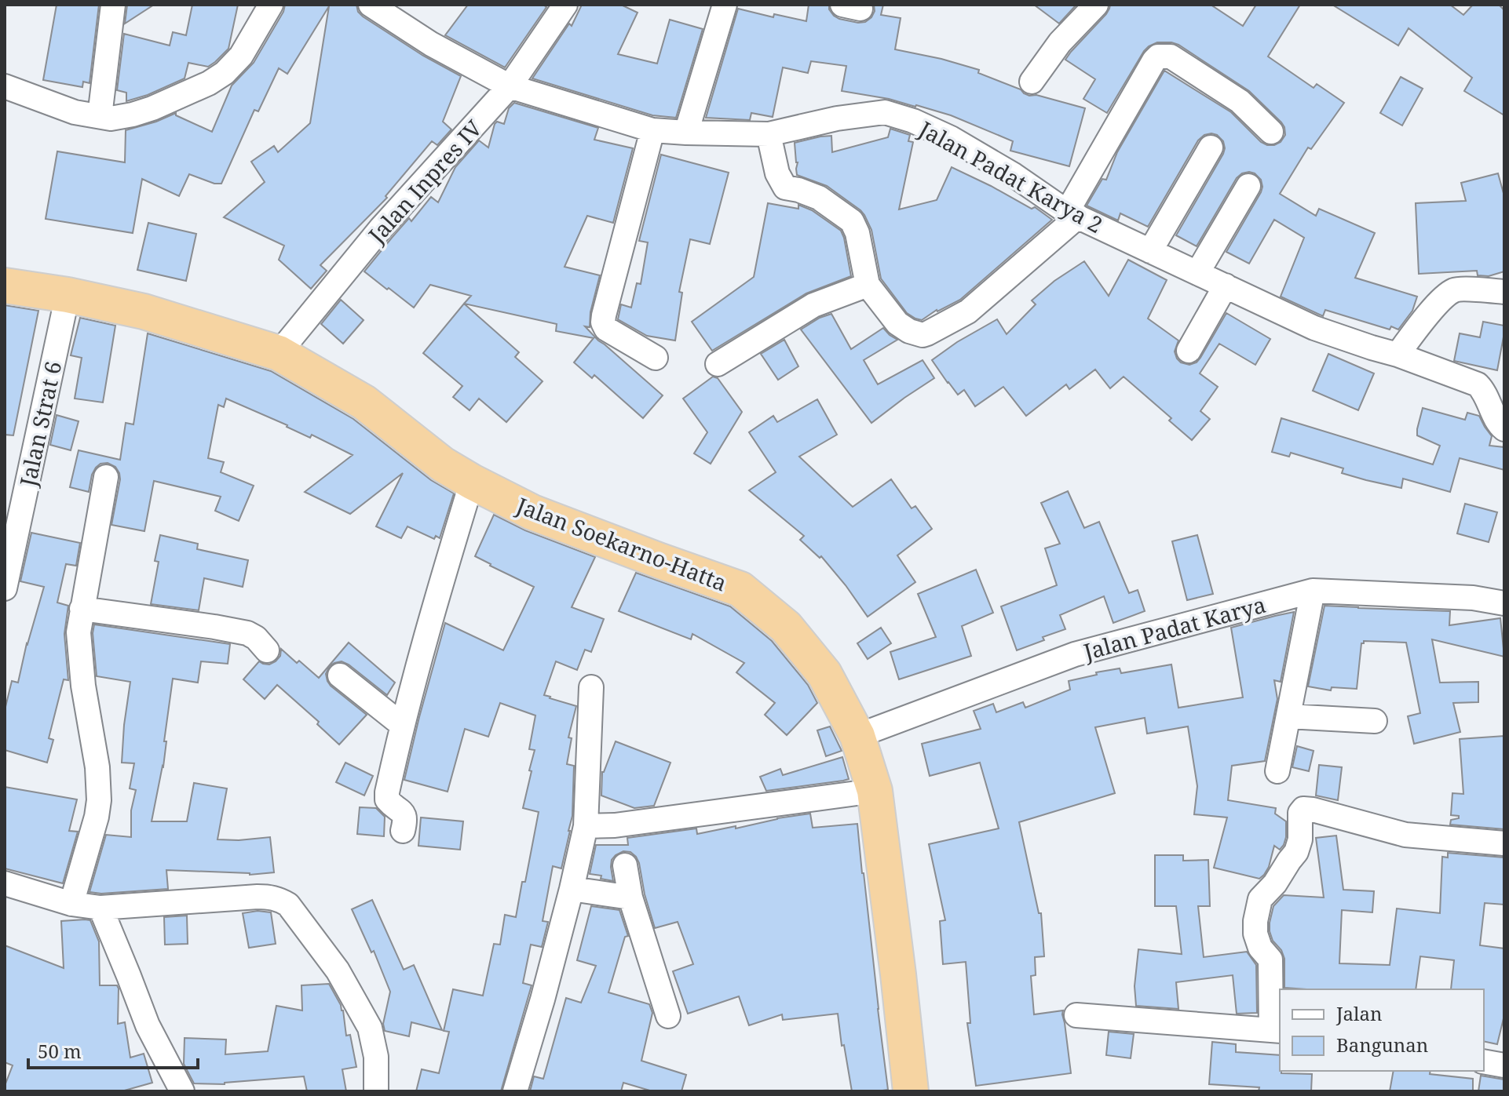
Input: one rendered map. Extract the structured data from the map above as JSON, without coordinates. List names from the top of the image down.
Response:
{
  "streets": {
    "highway": ["Jalan Soekarno-Hatta"],
    "street": [
      "Jalan Padat Karya 2",
      "Jalan Inpres IV",
      "Jalan Strat 6",
      "Jalan Padat Karya"
    ]
  },
  "crossings": [
    ["Jalan Padat Karya 2", "Jalan Inpres IV"],
    ["Jalan Inpres IV", "Jalan Soekarno-Hatta"],
    ["Jalan Strat 6", "Jalan Soekarno-Hatta"],
    ["Jalan Soekarno-Hatta", "Jalan Padat Karya"]
  ],
  "legend": ["Jalan", "Bangunan"],
  "scale_bar": "50 m"
}
